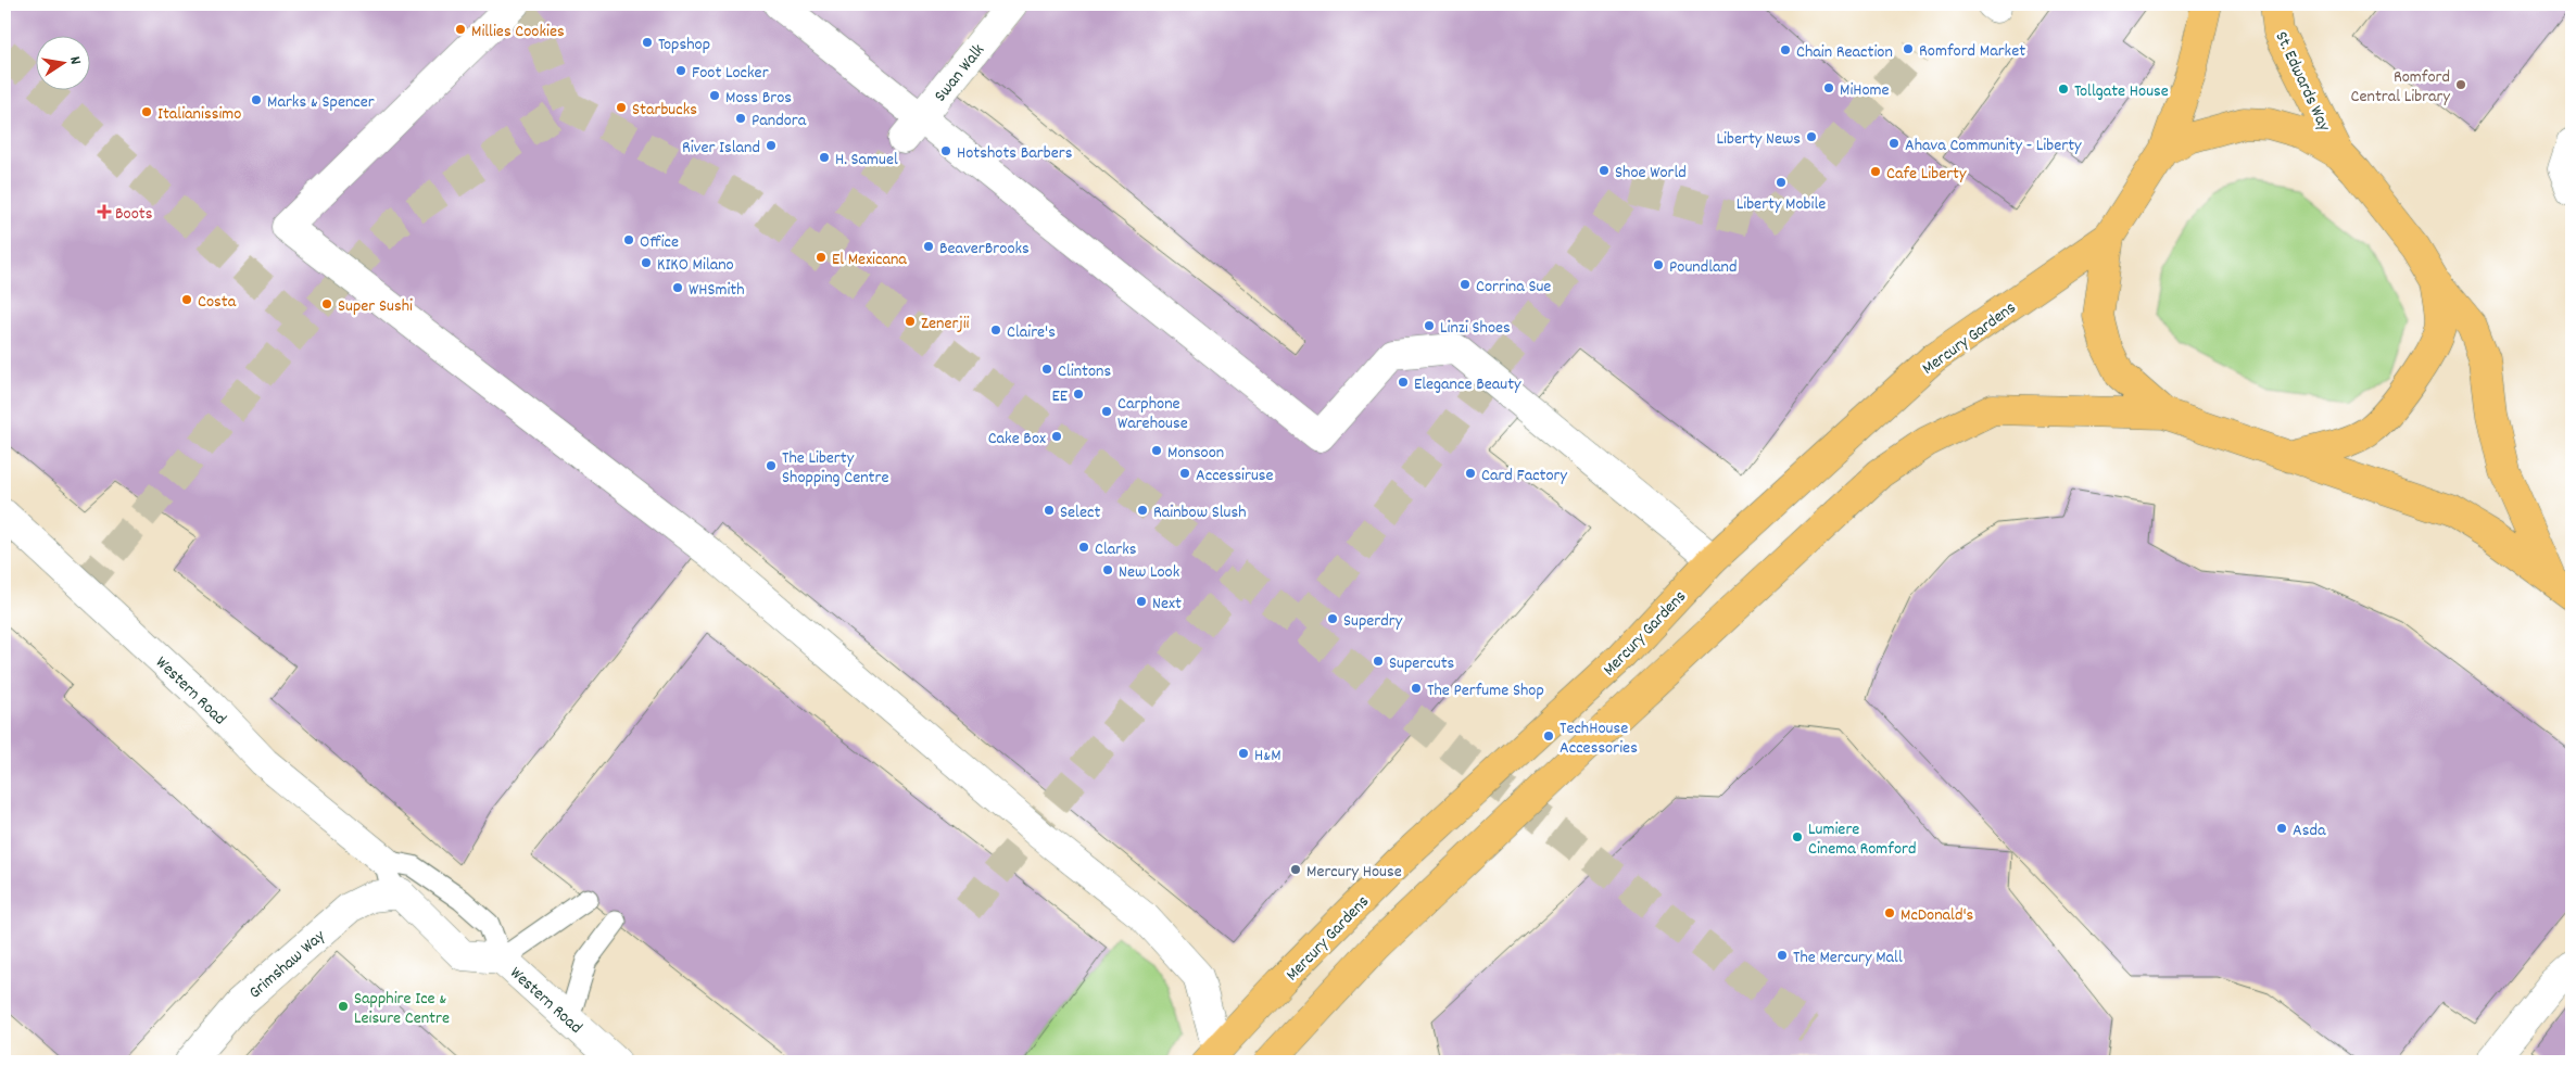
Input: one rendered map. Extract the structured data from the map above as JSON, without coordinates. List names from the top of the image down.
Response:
{
  "streets": {
    "main road": ["St. Edwards Way", "Mercury Gardens"],
    "street": ["Swan Walk", "Western Road", "Grimshaw Way"]
  },
  "crossings": [
    ["Western Road", "Grimshaw Way"]
  ],
  "places": {
    "other": [
      "Millies Cookies",
      "Topshop",
      "Romford Market",
      "Chain Reaction",
      "Foot Locker",
      "Romford Central Library",
      "MiHome",
      "Tollgate House",
      "Moss Bros",
      "Marks & Spencer",
      "Starbucks",
      "Italianissimo",
      "Pandora",
      "Liberty News",
      "Ahava Community - Liberty",
      "River Island",
      "Hotshots Barbers",
      "H. Samuel",
      "Shoe World",
      "Cafe Liberty",
      "Liberty Mobile",
      "Office",
      "BeaverBrooks",
      "El Mexicana",
      "KIKO Milano",
      "Poundland",
      "Corrina Sue",
      "WHSmith",
      "Costa",
      "Super Sushi",
      "Zenerjii",
      "Linzi Shoes",
      "Claire's",
      "Clintons",
      "Elegance Beauty",
      "EE",
      "Carphone Warehouse",
      "Cake Box",
      "Monsoon",
      "The Liberty Shopping Centre",
      "Accessiruse",
      "Card Factory",
      "Select",
      "Rainbow Slush",
      "Clarks",
      "New Look",
      "Next",
      "Superdry",
      "Supercuts",
      "The Perfume Shop",
      "TechHouse Accessories",
      "H&M",
      "Asda",
      "Lumiere Cinema Romford",
      "Mercury House",
      "McDonald's",
      "The Mercury Mall",
      "Sapphire Ice & Leisure Centre"
    ],
    "health": ["Boots"]
  },
  "north": "right"
}
